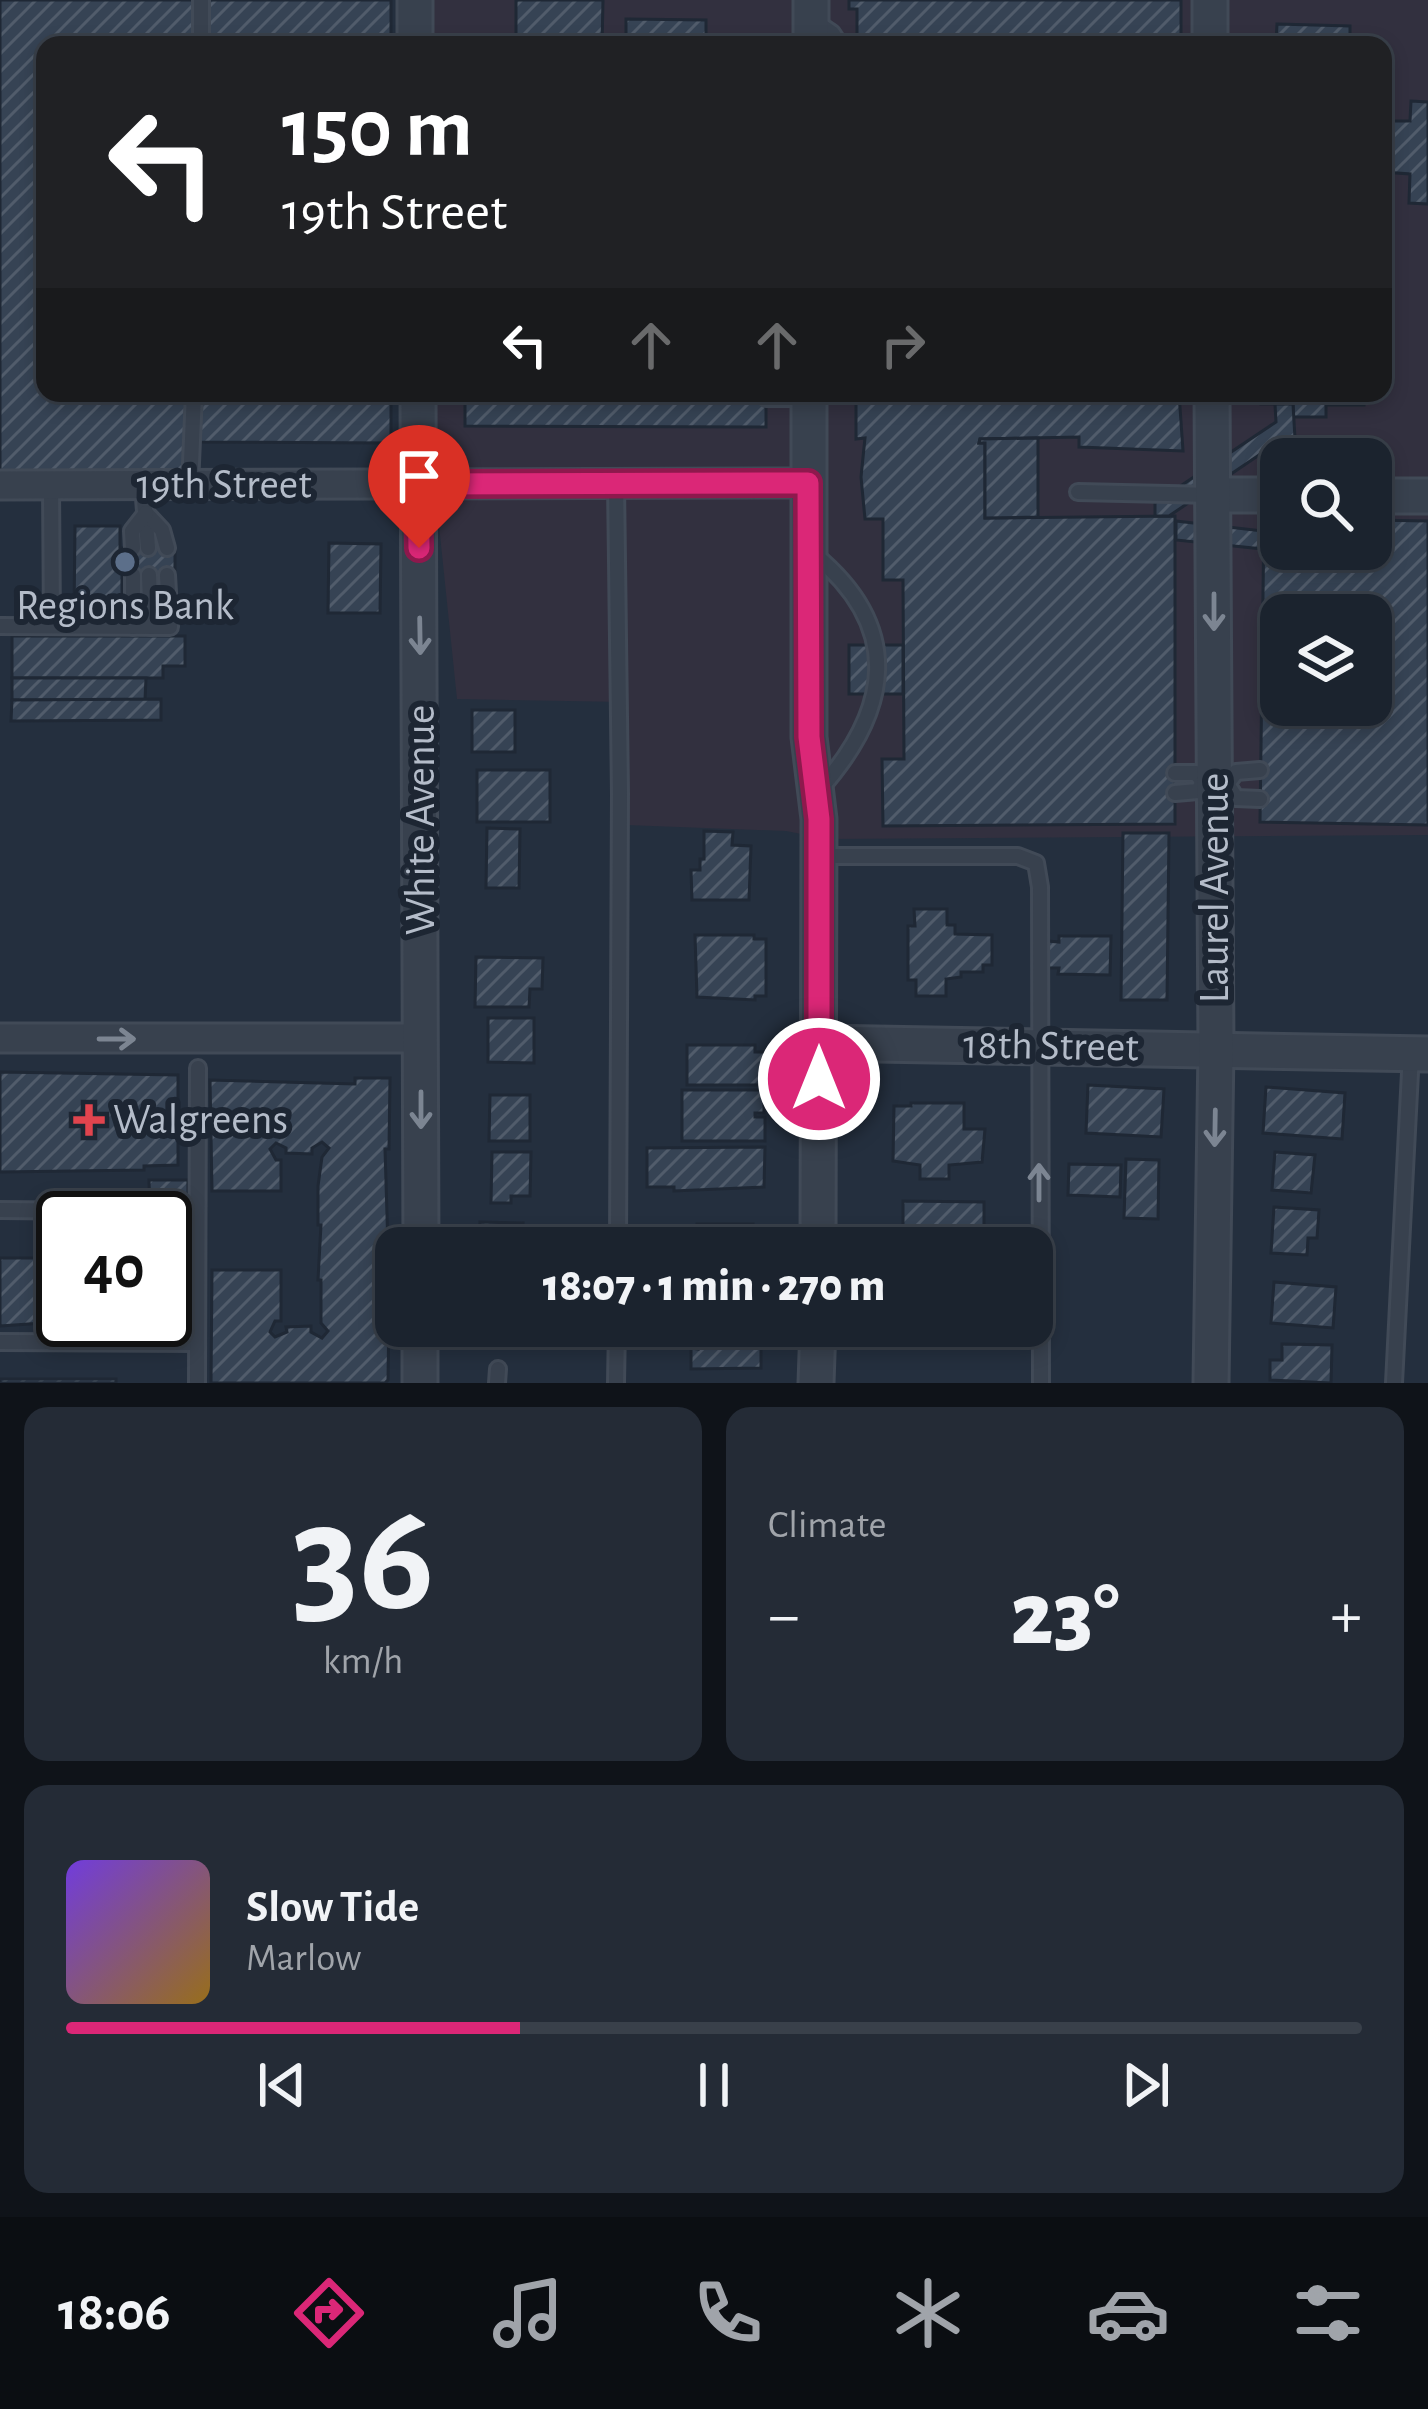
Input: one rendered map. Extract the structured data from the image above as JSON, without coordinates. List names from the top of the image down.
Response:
{
  "streets": {
    "street": [
      "19th Street",
      "White Avenue",
      "Laurel Avenue",
      "18th Street"
    ]
  },
  "crossings": [
    ["19th Street", "White Avenue"],
    ["Laurel Avenue", "18th Street"]
  ],
  "one_way": ["White Avenue", "Laurel Avenue"],
  "places": {
    "other": ["Regions Bank"],
    "health": ["Walgreens"]
  },
  "page": {
    "turn": ["150 m", "19th Street"],
    "limit": "40",
    "trip": "18:07 · 1 min · 270 m",
    "tile": [
      ["36", "km/h"],
      "Climate"
    ],
    "heat": ["−", "23°", "+"],
    "song": ["Slow Tide", "Marlow"],
    "tabs": "18:06"
  }
}
